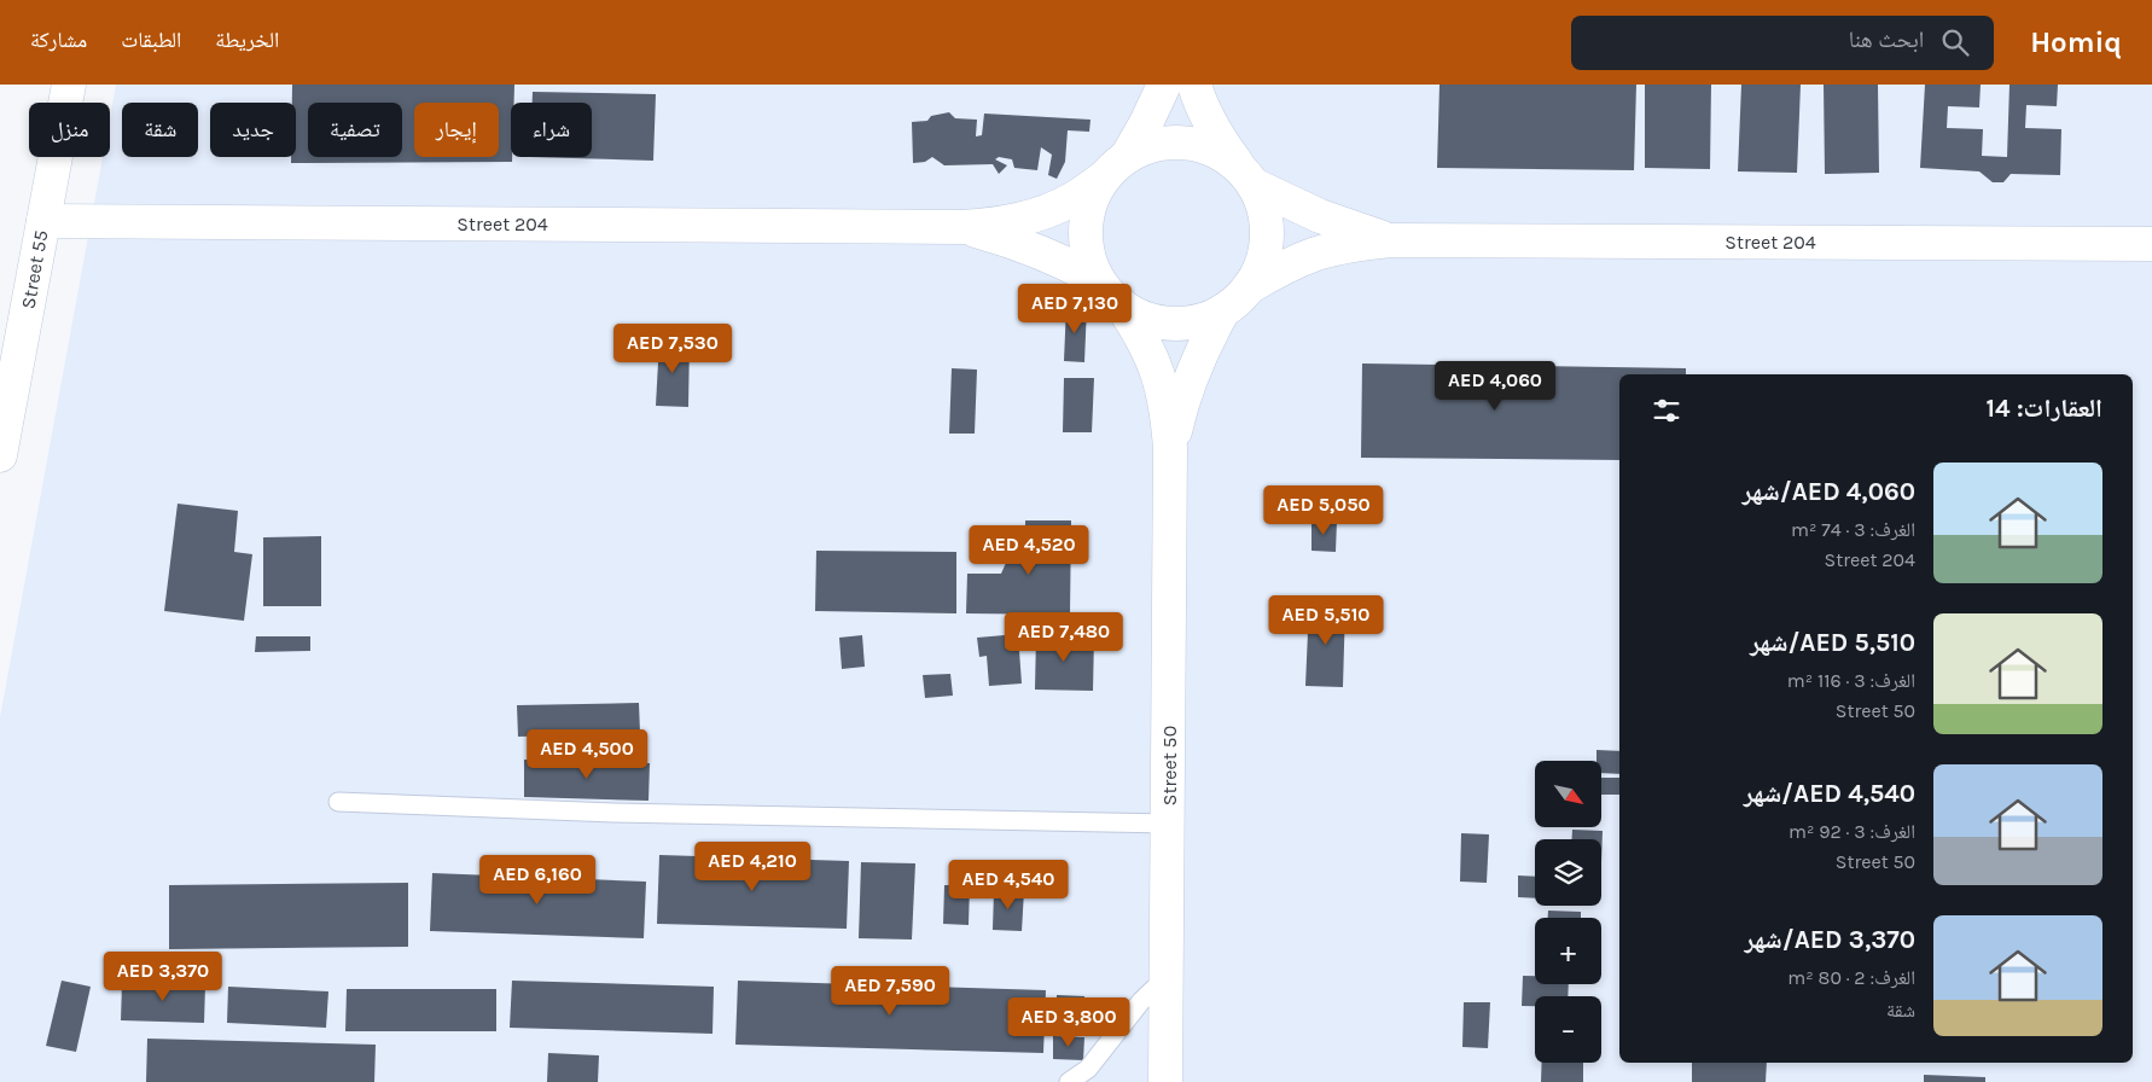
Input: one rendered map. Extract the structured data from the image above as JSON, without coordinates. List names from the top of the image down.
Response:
{
  "streets": {
    "street": ["Street 204", "Street 55", "Street 50"]
  },
  "crossings": [
    ["Street 204", "Street 55"],
    ["Street 204", "Street 50"]
  ],
  "north": "bottom right",
  "page": {
    "header": "Homiq",
    "search": "ابحث هنا",
    "nav": ["الخريطة", "الطبقات", "مشاركة"],
    "chip": [
      "شراء",
      "إيجار",
      "تصفية",
      "جديد",
      "شقة",
      "منزل"
    ],
    "price": [
      "AED 7,130",
      "AED 7,530",
      "AED 4,060",
      "AED 5,050",
      "AED 4,520",
      "AED 5,510",
      "AED 7,480",
      "AED 4,500",
      "AED 4,210",
      "AED 6,160",
      "AED 4,540",
      "AED 3,370",
      "AED 7,590",
      "AED 3,800"
    ],
    "heading": "العقارات: 14",
    "list": [
      {
        "name": "AED 4,060/شهر",
        "note": "الغرف: 3 · 74 m² · Street 204"
      },
      {
        "name": "AED 5,510/شهر",
        "note": "الغرف: 3 · 116 m² · Street 50"
      },
      {
        "name": "AED 4,540/شهر",
        "note": "الغرف: 3 · 92 m² · Street 50"
      },
      {
        "name": "AED 3,370/شهر",
        "note": "الغرف: 2 · 80 m² · شقة"
      }
    ],
    "map_buttons": ["+", "−"]
  }
}
